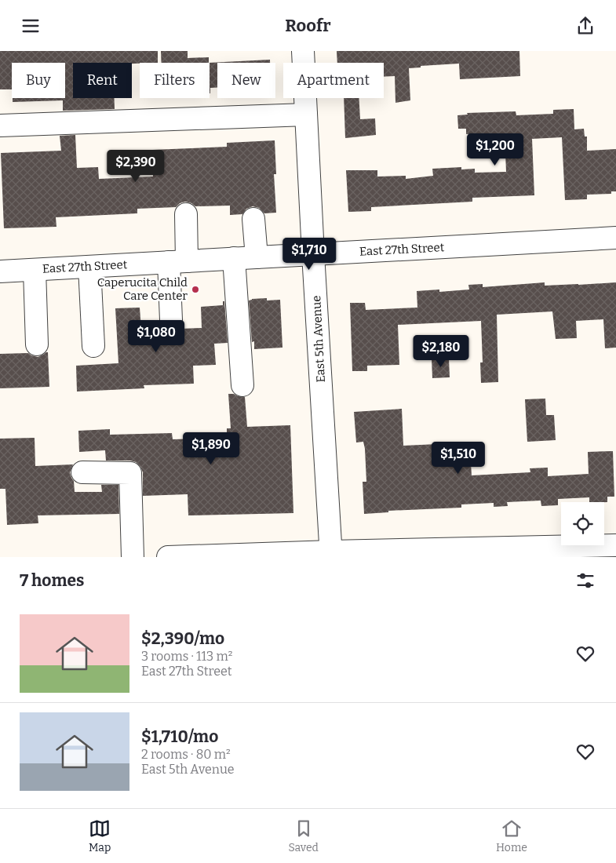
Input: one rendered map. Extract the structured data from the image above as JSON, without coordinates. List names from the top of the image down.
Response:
{
  "streets": {
    "street": ["East 27th Street", "East 5th Avenue"]
  },
  "crossings": [
    ["East 27th Street", "East 5th Avenue"]
  ],
  "places": ["Caperucita Child Care Center"],
  "page": {
    "header": "Roofr",
    "chip": [
      "Buy",
      "Rent",
      "Filters",
      "New",
      "Apartment"
    ],
    "price": [
      "$1,200",
      "$2,390",
      "$1,710",
      "$1,080",
      "$2,180",
      "$1,890",
      "$1,510"
    ],
    "heading": "7 homes",
    "list": [
      {
        "name": "$2,390/mo",
        "note": "3 rooms · 113 m² · East 27th Street"
      },
      {
        "name": "$1,710/mo",
        "note": "2 rooms · 80 m² · East 5th Avenue"
      }
    ],
    "tabs": ["Map", "Saved", "Home"]
  }
}
